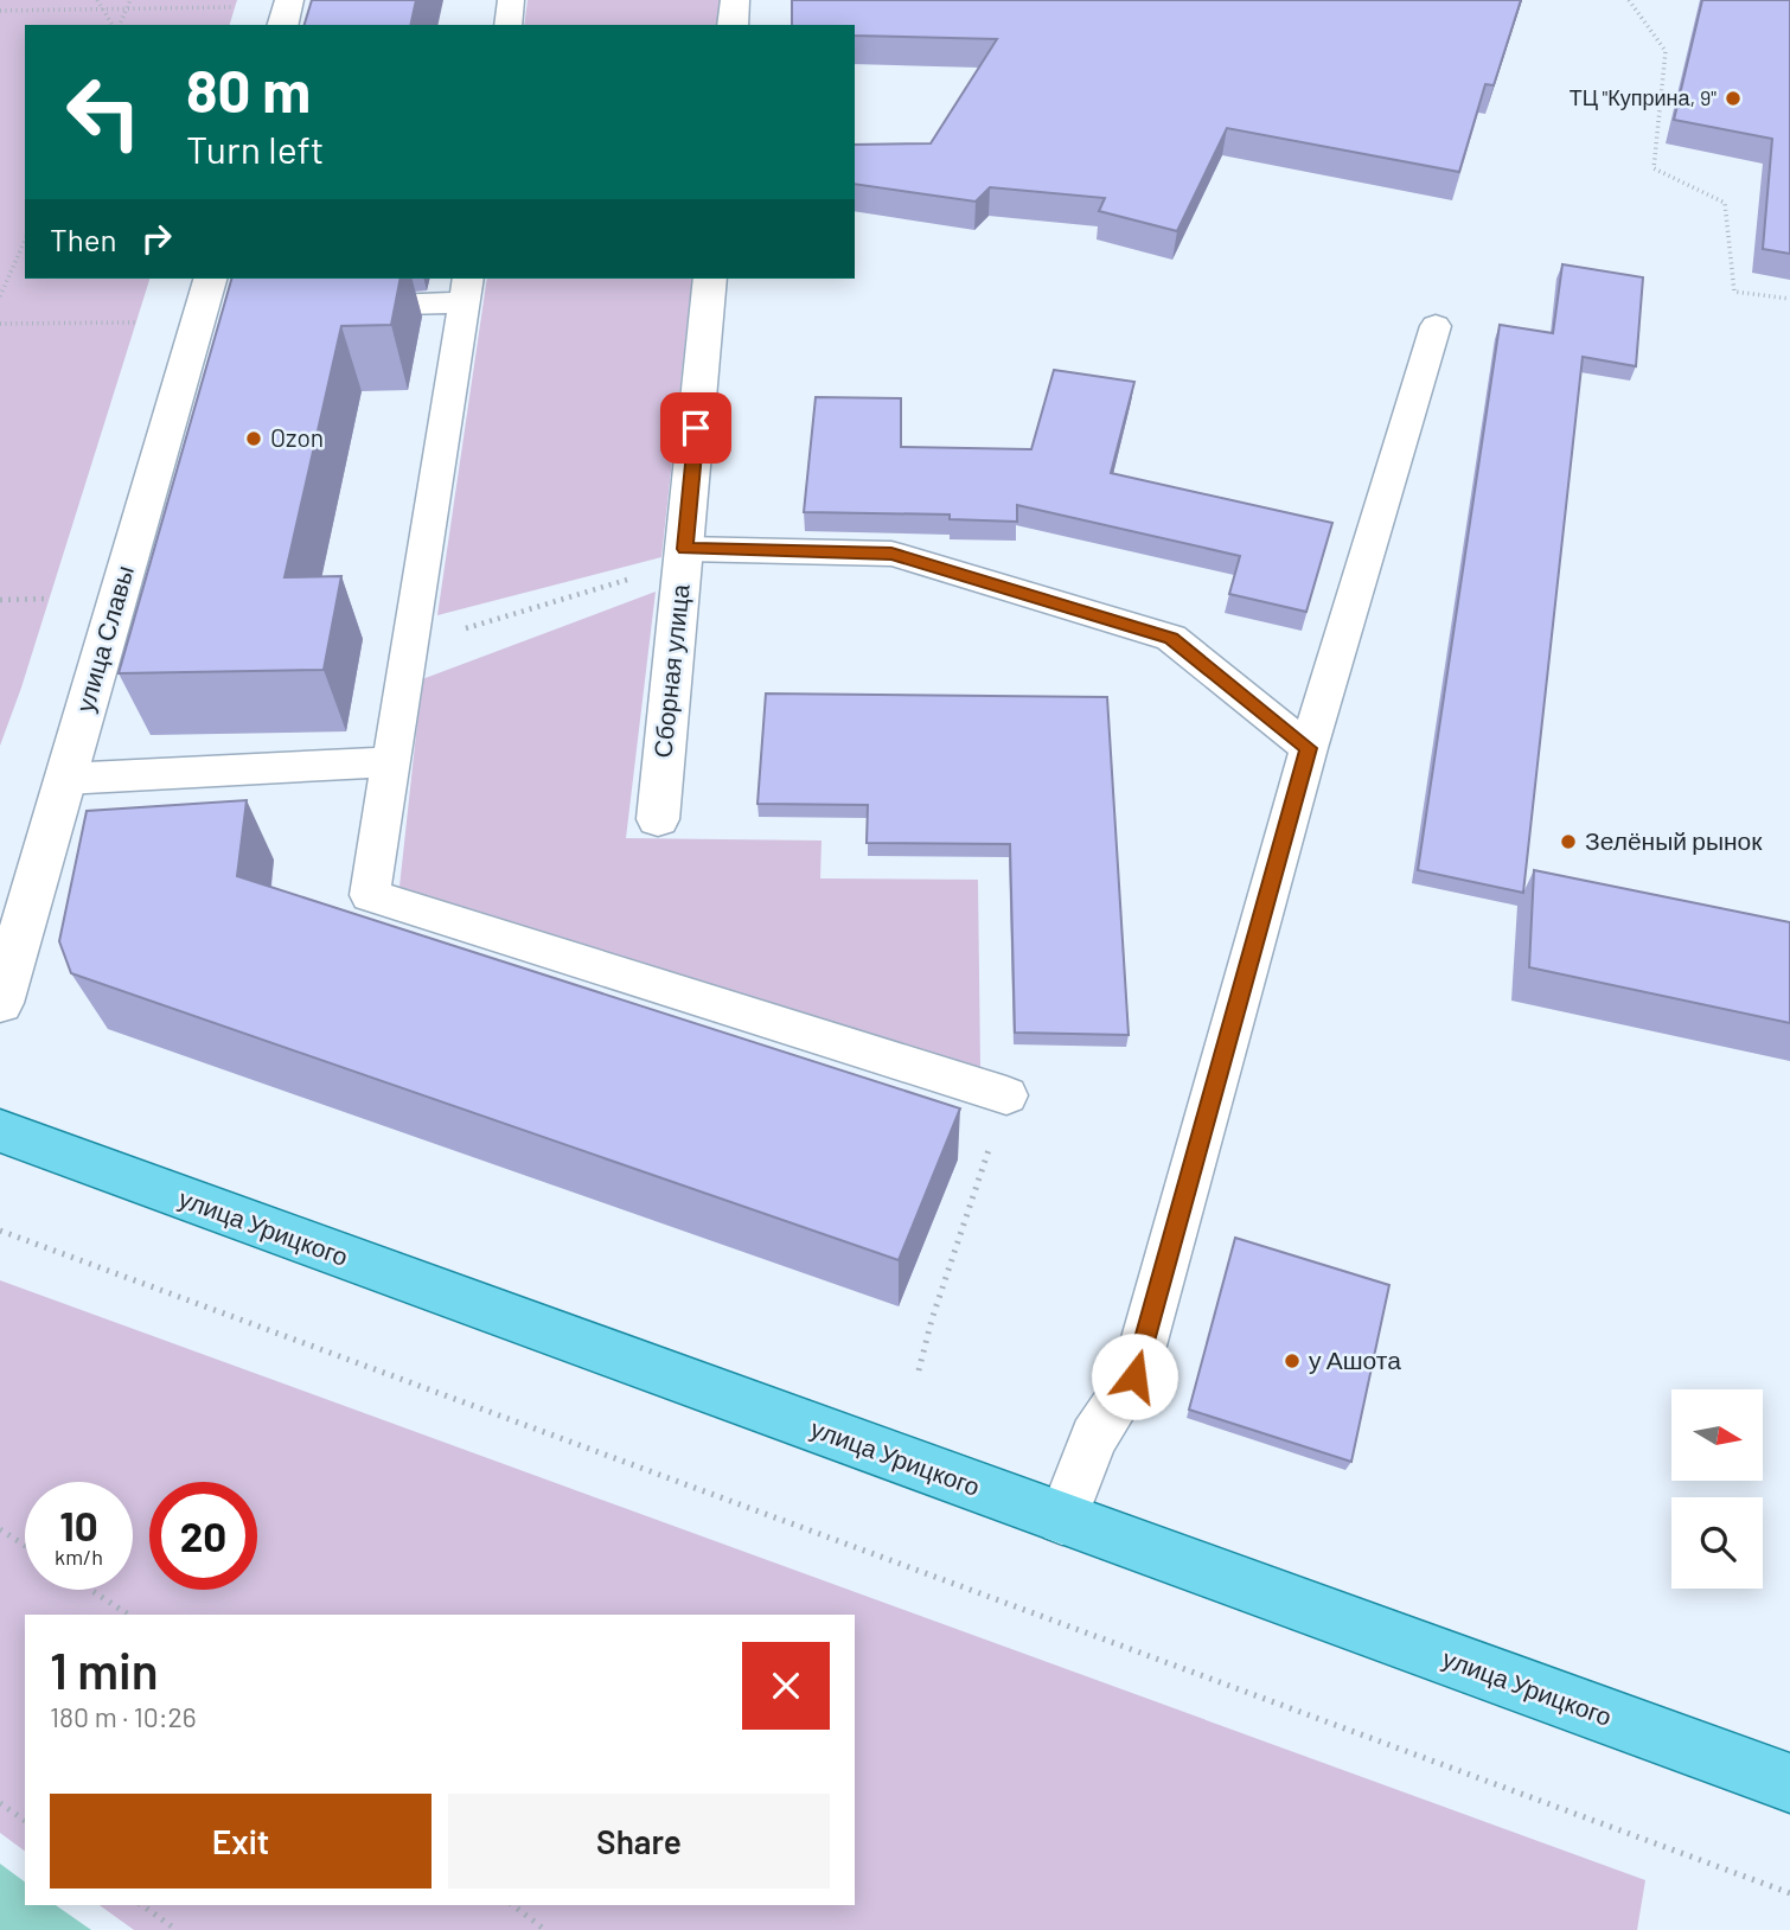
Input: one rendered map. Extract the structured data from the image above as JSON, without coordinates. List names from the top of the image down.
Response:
{
  "streets": {
    "main road": ["улица Урицкого"],
    "street": ["улица Славы", "Сборная улица"]
  },
  "places": [
    "ТЦ \"Куприна, 9\"",
    "Ozon",
    "Зелёный рынок",
    "у Ашота"
  ],
  "north": "right",
  "page": {
    "turn": ["80 m", "Turn left"],
    "then": "Then",
    "speed": "10 km/h",
    "limit": "20",
    "heading": ["1 min", "180 m · 10:26"],
    "buttons": ["Exit", "Share"]
  }
}
